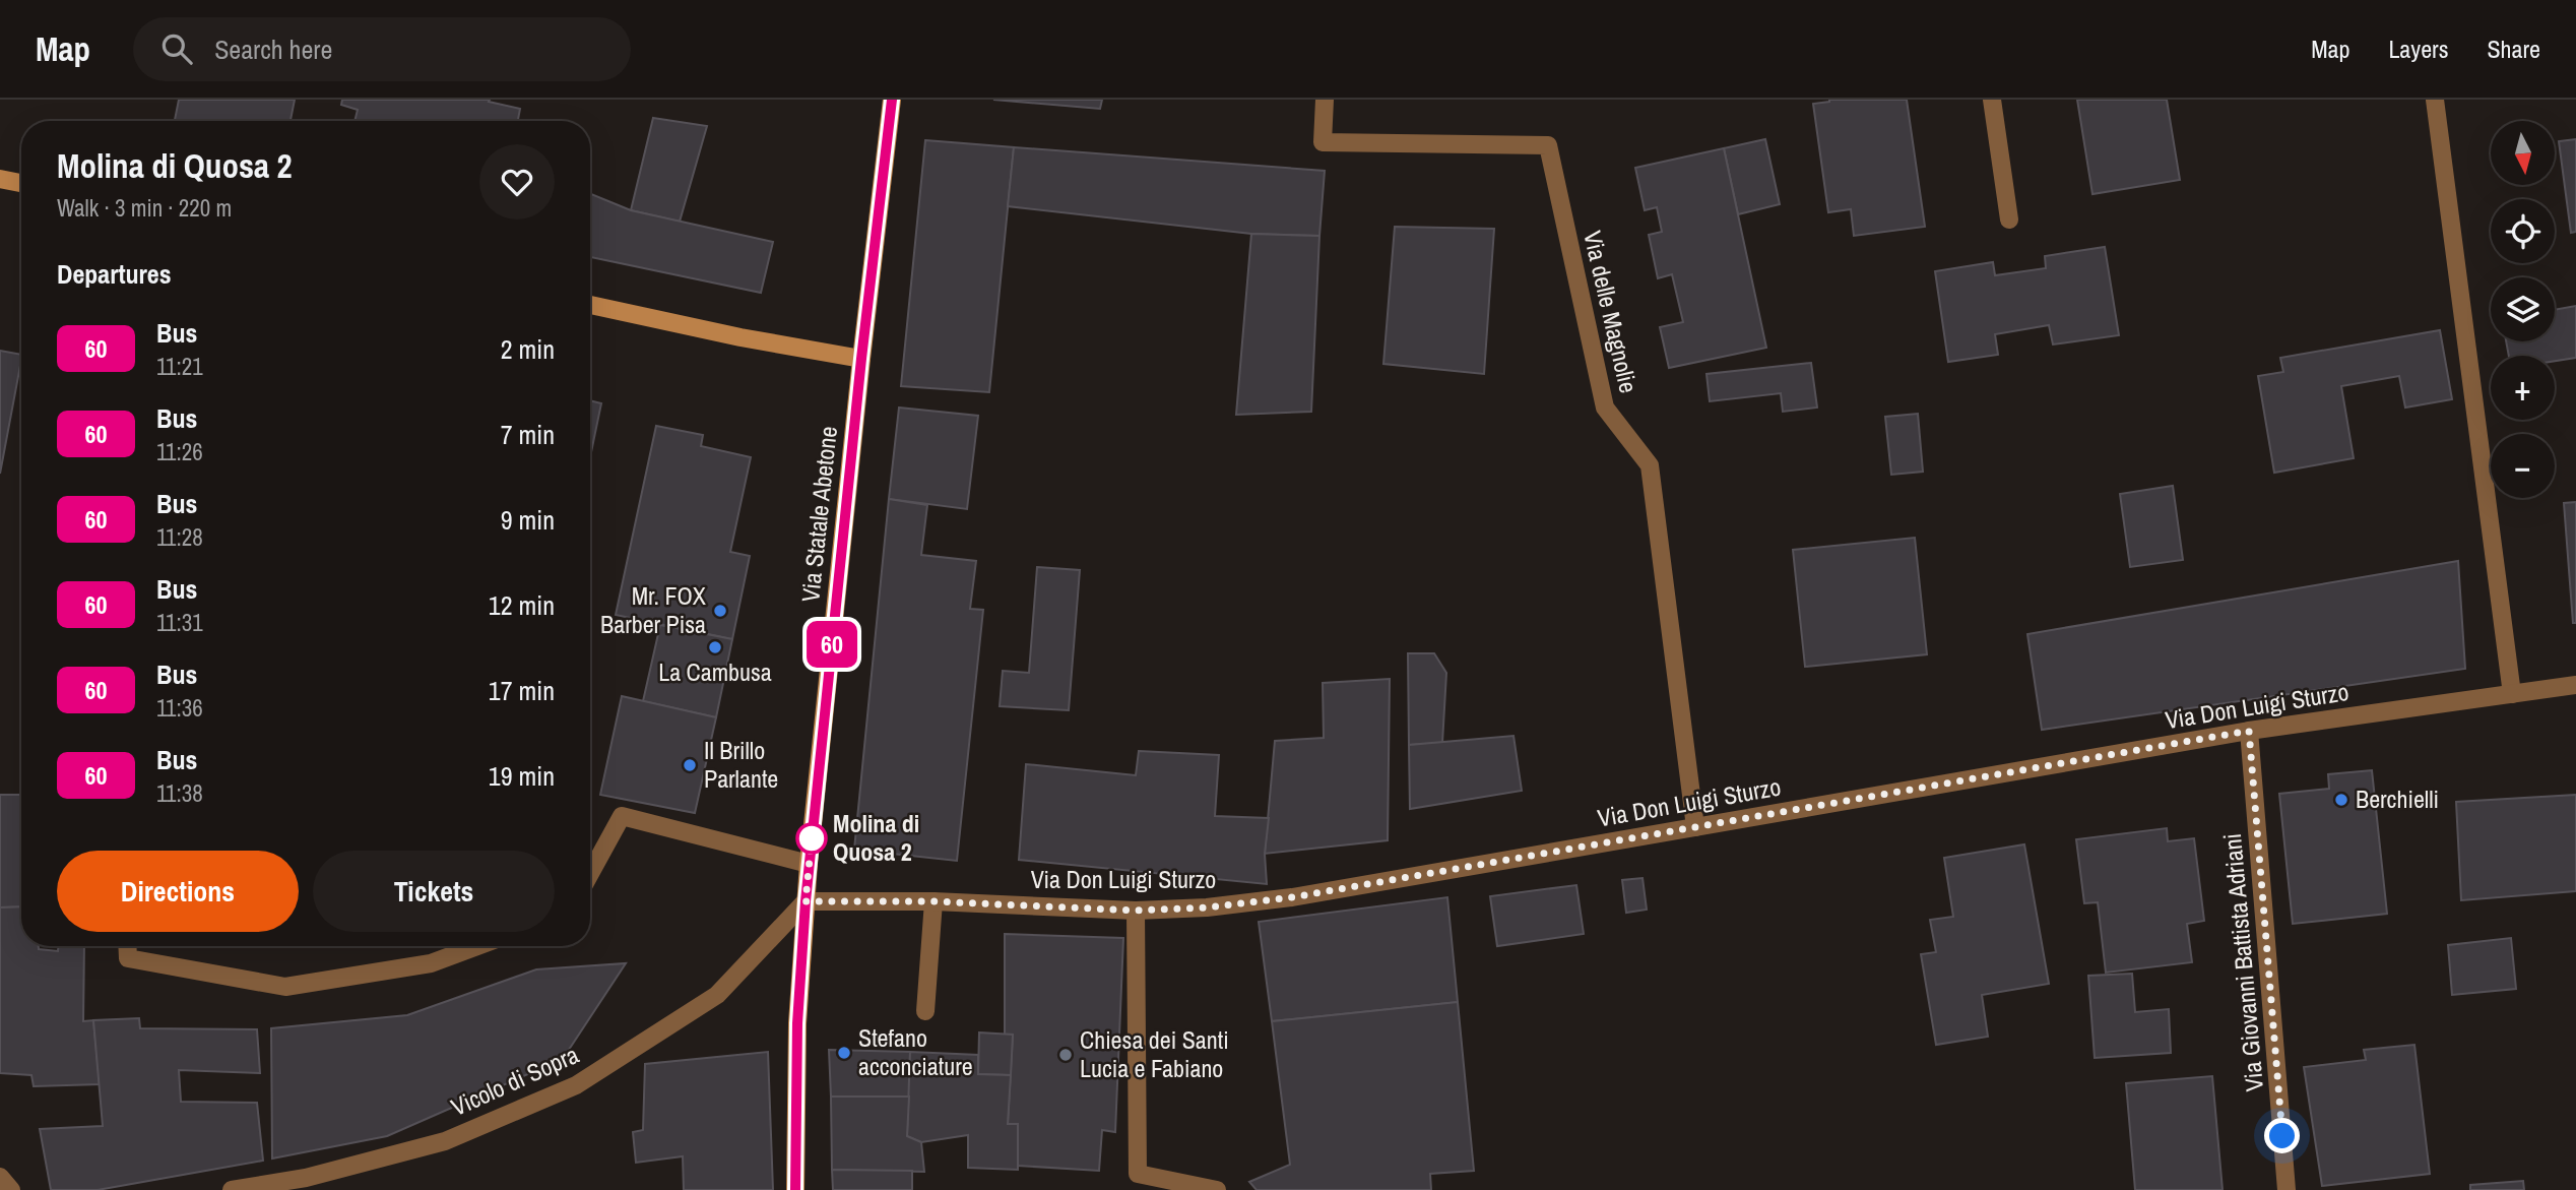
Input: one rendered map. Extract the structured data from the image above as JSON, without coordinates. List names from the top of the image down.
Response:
{
  "streets": {
    "main road": ["Via Statale Abetone"],
    "street": [
      "Via delle Magnolie",
      "Via Don Luigi Sturzo",
      "Via Giovanni Battista Adriani",
      "Vicolo di Sopra"
    ]
  },
  "crossings": [
    ["Via delle Magnolie", "Via Don Luigi Sturzo"],
    ["Via Statale Abetone", "Via Don Luigi Sturzo"],
    ["Via Statale Abetone", "Vicolo di Sopra"],
    ["Via Don Luigi Sturzo", "Via Giovanni Battista Adriani"],
    ["Via Don Luigi Sturzo", "Vicolo di Sopra"]
  ],
  "places": [
    "Mr. FOX Barber Pisa",
    "La Cambusa",
    "Il Brillo Parlante",
    "Berchielli",
    "Molina di Quosa 2",
    "Stefano acconciature",
    "Chiesa dei Santi Lucia e Fabiano"
  ],
  "lines": ["bus line 60"],
  "north": "bottom",
  "page": {
    "header": "Map",
    "search": "Search here",
    "nav": ["Map", "Layers", "Share"],
    "on_map": "60",
    "map_buttons": ["+", "−"],
    "heading": [
      ["Molina di Quosa 2", "Walk · 3 min · 220 m"],
      "Departures"
    ],
    "list": [
      {
        "mark": "60",
        "name": "Bus",
        "note": "11:21",
        "value": "2 min"
      },
      {
        "mark": "60",
        "name": "Bus",
        "note": "11:26",
        "value": "7 min"
      },
      {
        "mark": "60",
        "name": "Bus",
        "note": "11:28",
        "value": "9 min"
      },
      {
        "mark": "60",
        "name": "Bus",
        "note": "11:31",
        "value": "12 min"
      },
      {
        "mark": "60",
        "name": "Bus",
        "note": "11:36",
        "value": "17 min"
      },
      {
        "mark": "60",
        "name": "Bus",
        "note": "11:38",
        "value": "19 min"
      }
    ],
    "buttons": ["Directions", "Tickets"]
  }
}
